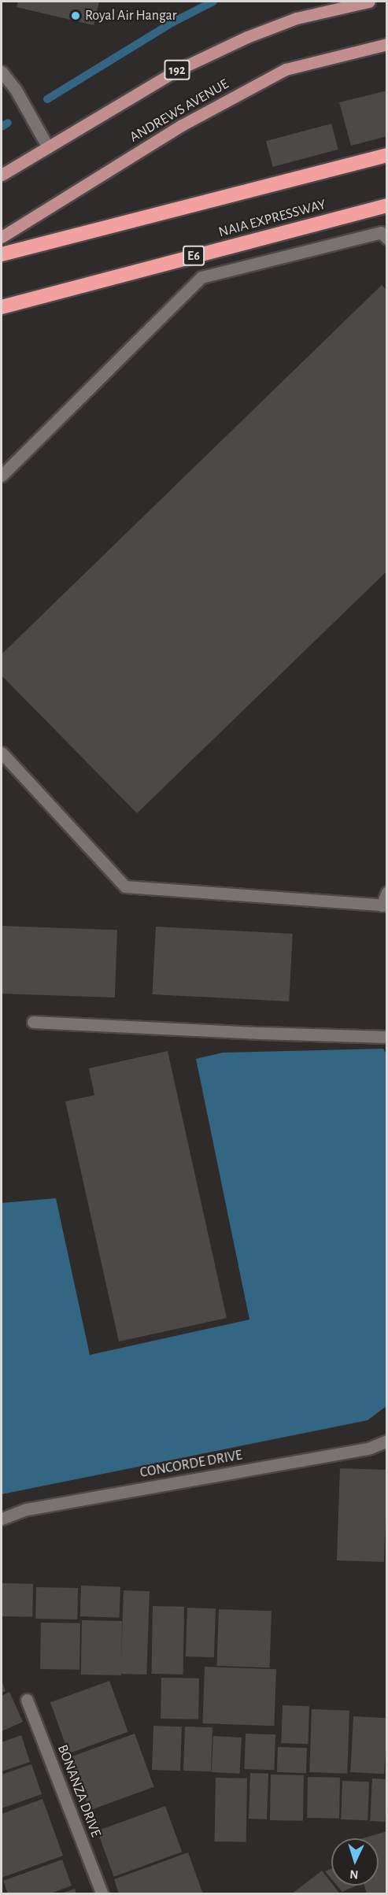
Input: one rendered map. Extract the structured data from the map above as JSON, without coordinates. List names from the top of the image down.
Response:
{
  "streets": {
    "highway": ["NAIA EXPRESSWAY", "E6"],
    "main road": ["192", "ANDREWS AVENUE"],
    "street": ["CONCORDE DRIVE", "BONANZA DRIVE"]
  },
  "places": ["Royal Air Hangar"],
  "north": "bottom"
}
